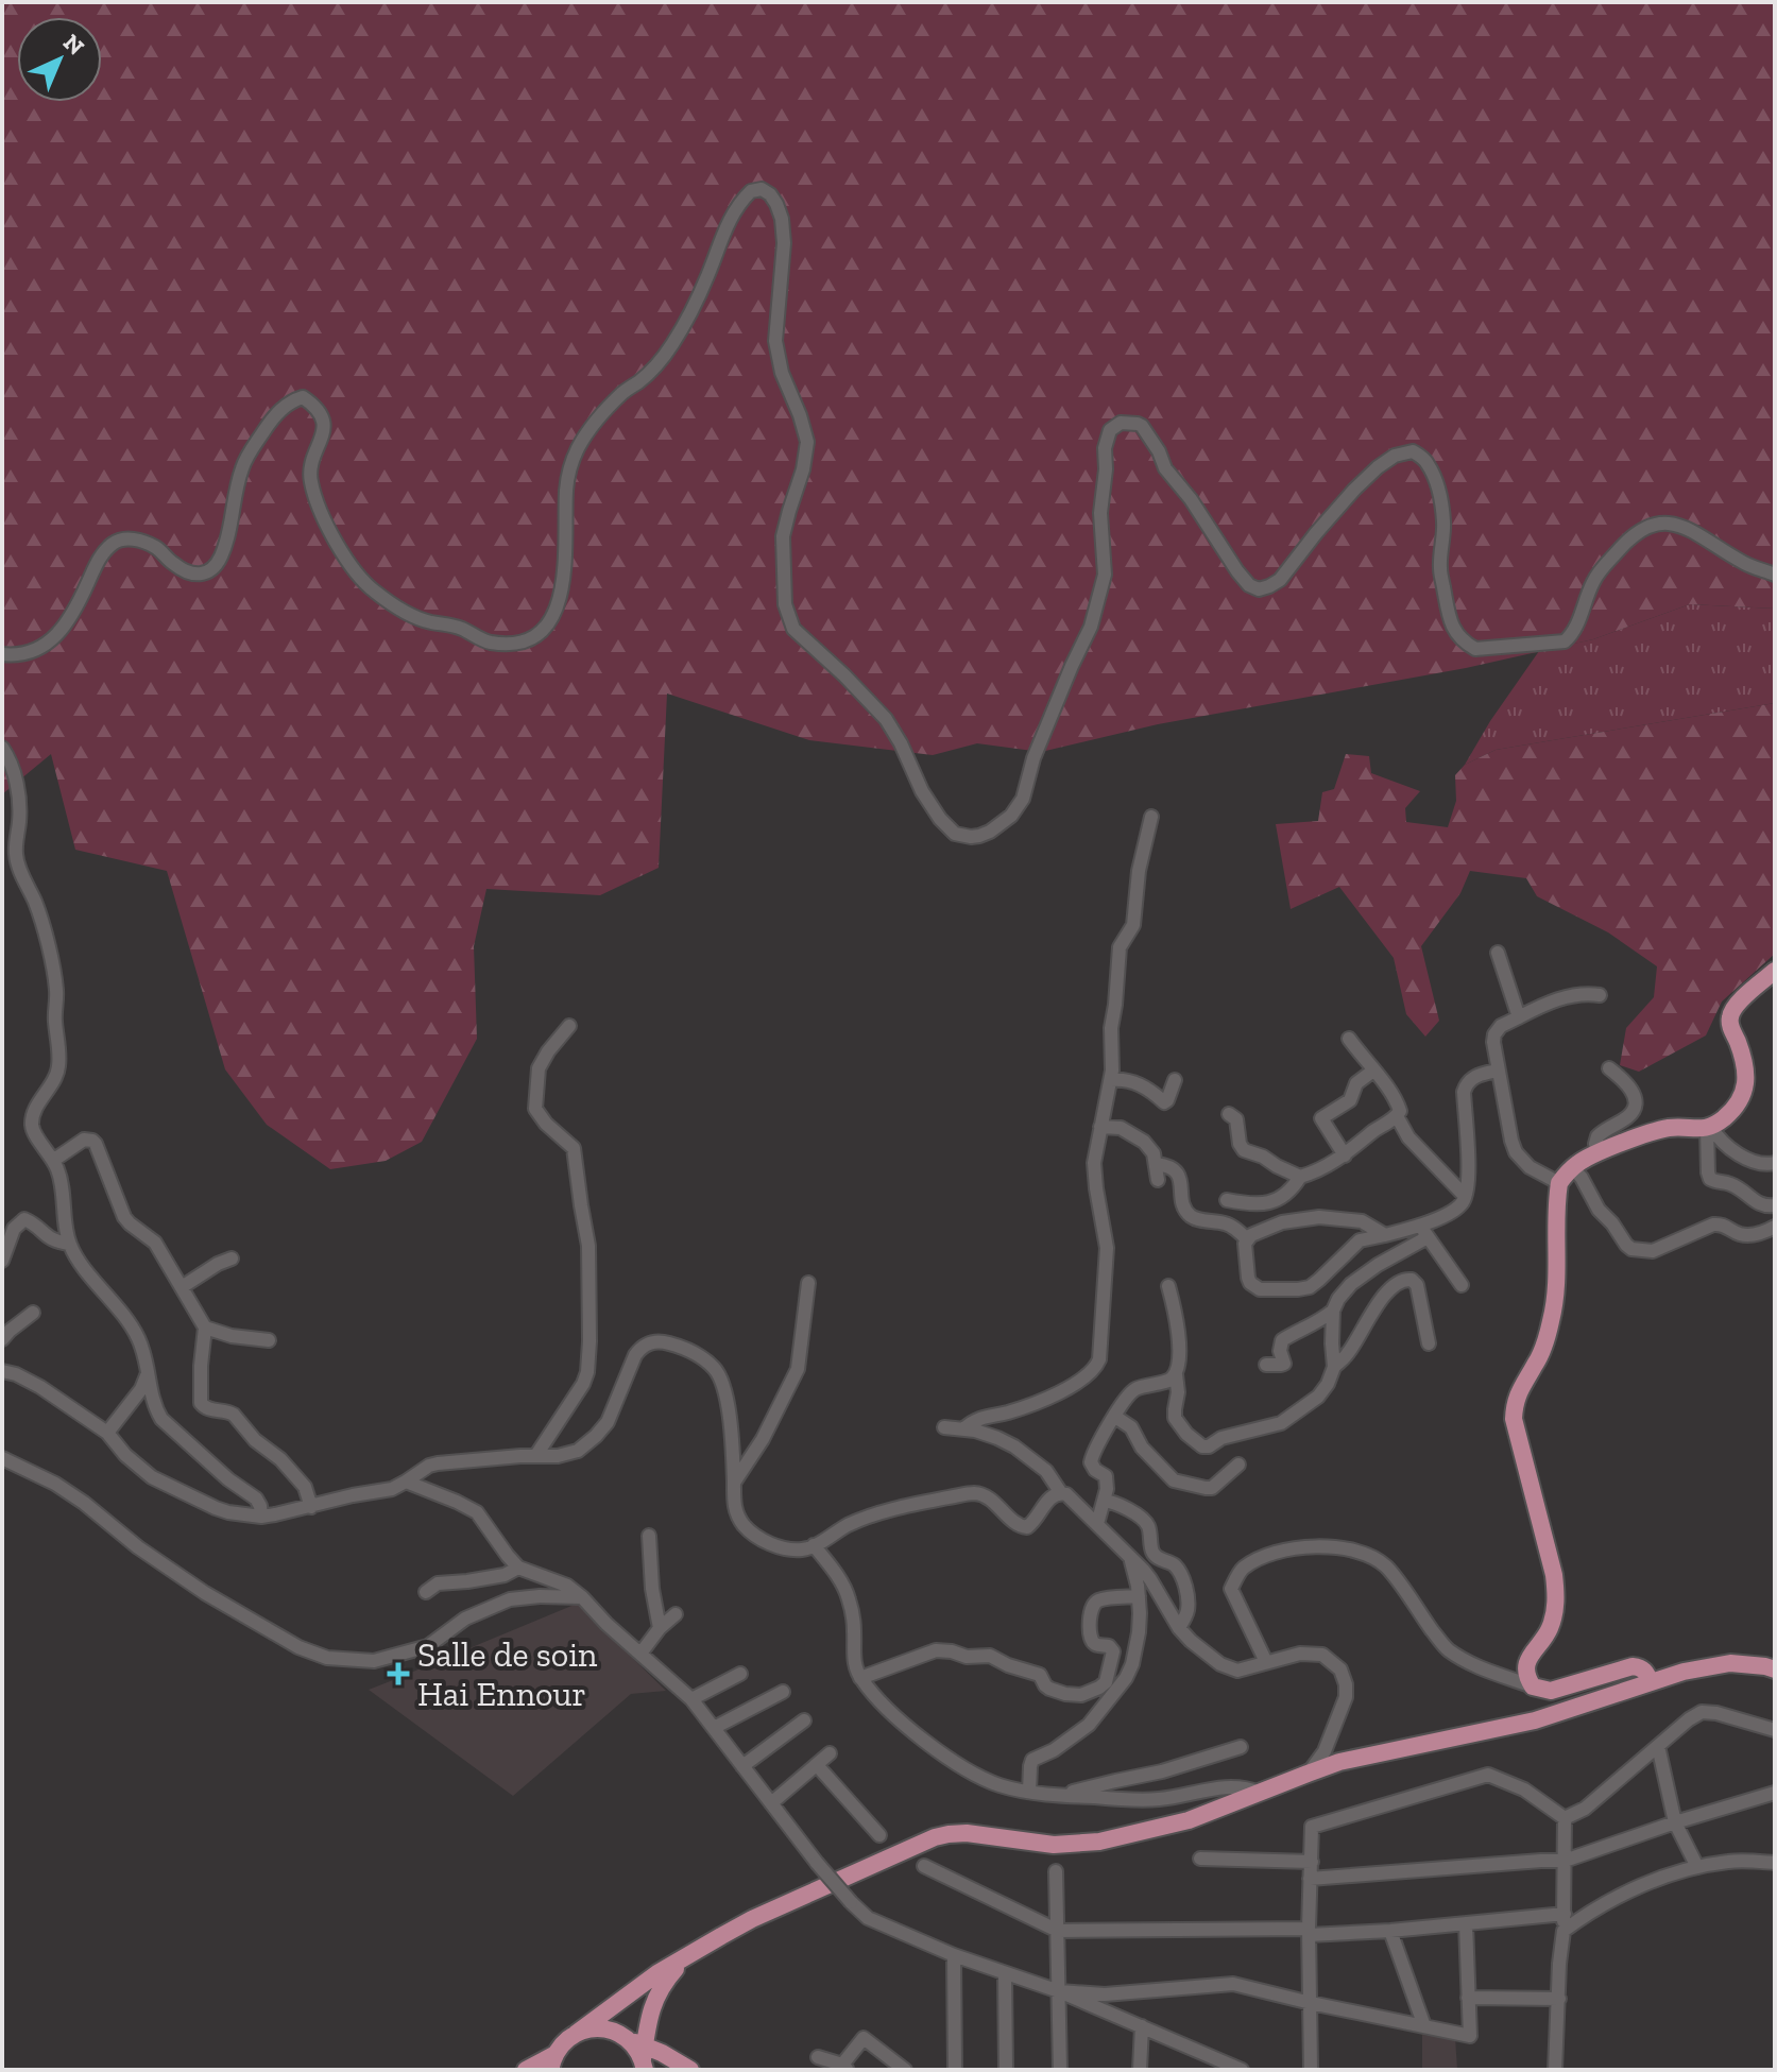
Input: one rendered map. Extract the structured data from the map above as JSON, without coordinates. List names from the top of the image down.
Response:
{
  "places": {
    "health": ["Salle de soin Hai Ennour"]
  },
  "north": "top right"
}
